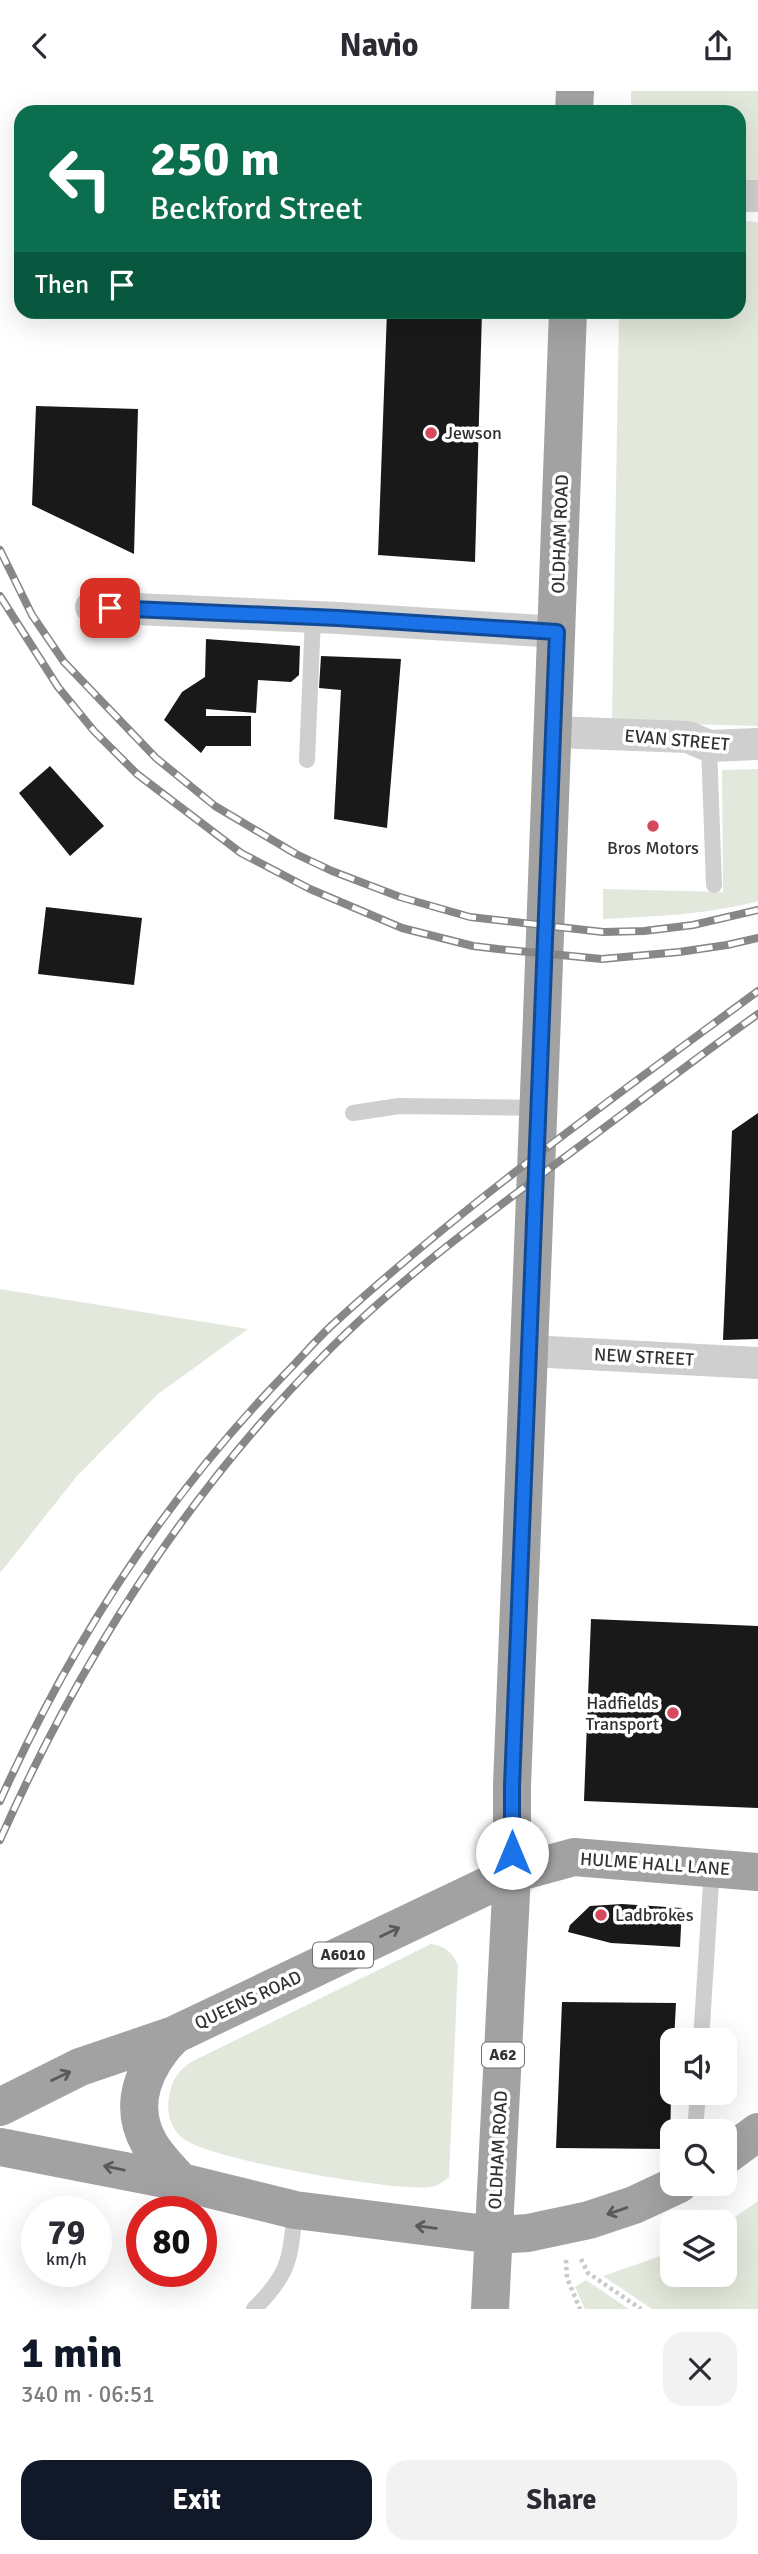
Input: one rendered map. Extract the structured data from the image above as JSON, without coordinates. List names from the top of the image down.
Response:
{
  "streets": {
    "highway": [
      "OLDHAM ROAD",
      "HULME HALL LANE",
      "A6010",
      "QUEENS ROAD",
      "A62"
    ],
    "street": ["EVAN STREET", "NEW STREET"]
  },
  "crossings": [
    ["OLDHAM ROAD", "EVAN STREET"],
    ["OLDHAM ROAD", "NEW STREET"],
    ["OLDHAM ROAD", "HULME HALL LANE"],
    ["OLDHAM ROAD", "QUEENS ROAD"],
    ["HULME HALL LANE", "QUEENS ROAD"]
  ],
  "one_way": ["QUEENS ROAD"],
  "places": [
    "Jewson",
    "Bros Motors",
    "Hadfields Transport",
    "Ladbrokes"
  ],
  "page": {
    "header": "Navio",
    "turn": ["250 m", "Beckford Street"],
    "then": "Then",
    "speed": "79 km/h",
    "limit": "80",
    "heading": ["1 min", "340 m · 06:51"],
    "buttons": ["Exit", "Share"]
  }
}
